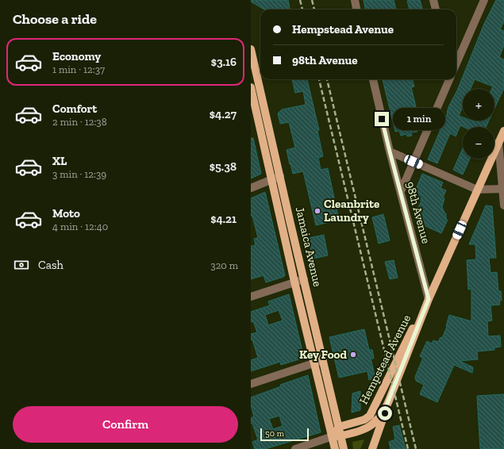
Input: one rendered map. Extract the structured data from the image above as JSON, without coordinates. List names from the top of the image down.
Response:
{
  "streets": {
    "main road": ["Jamaica Avenue", "Hempstead Avenue"],
    "street": ["98th Avenue"]
  },
  "crossings": [
    ["98th Avenue", "Hempstead Avenue"],
    ["Jamaica Avenue", "Hempstead Avenue"]
  ],
  "places": ["Cleanbrite Laundry", "Key Food"],
  "scale_bar": "50 m",
  "page": {
    "heading": "Choose a ride",
    "banner": ["Hempstead Avenue", "98th Avenue"],
    "list": [
      {
        "name": "Economy",
        "note": "1 min · 12:37",
        "value": "$3.16"
      },
      {
        "name": "Comfort",
        "note": "2 min · 12:38",
        "value": "$4.27"
      },
      {
        "name": "XL",
        "note": "3 min · 12:39",
        "value": "$5.38"
      },
      {
        "name": "Moto",
        "note": "4 min · 12:40",
        "value": "$4.21"
      }
    ],
    "map_buttons": ["+", "−"],
    "bubble": "1 min",
    "pay": ["Cash", "320 m"],
    "buttons": "Confirm",
    "scale": "50 m"
  }
}
